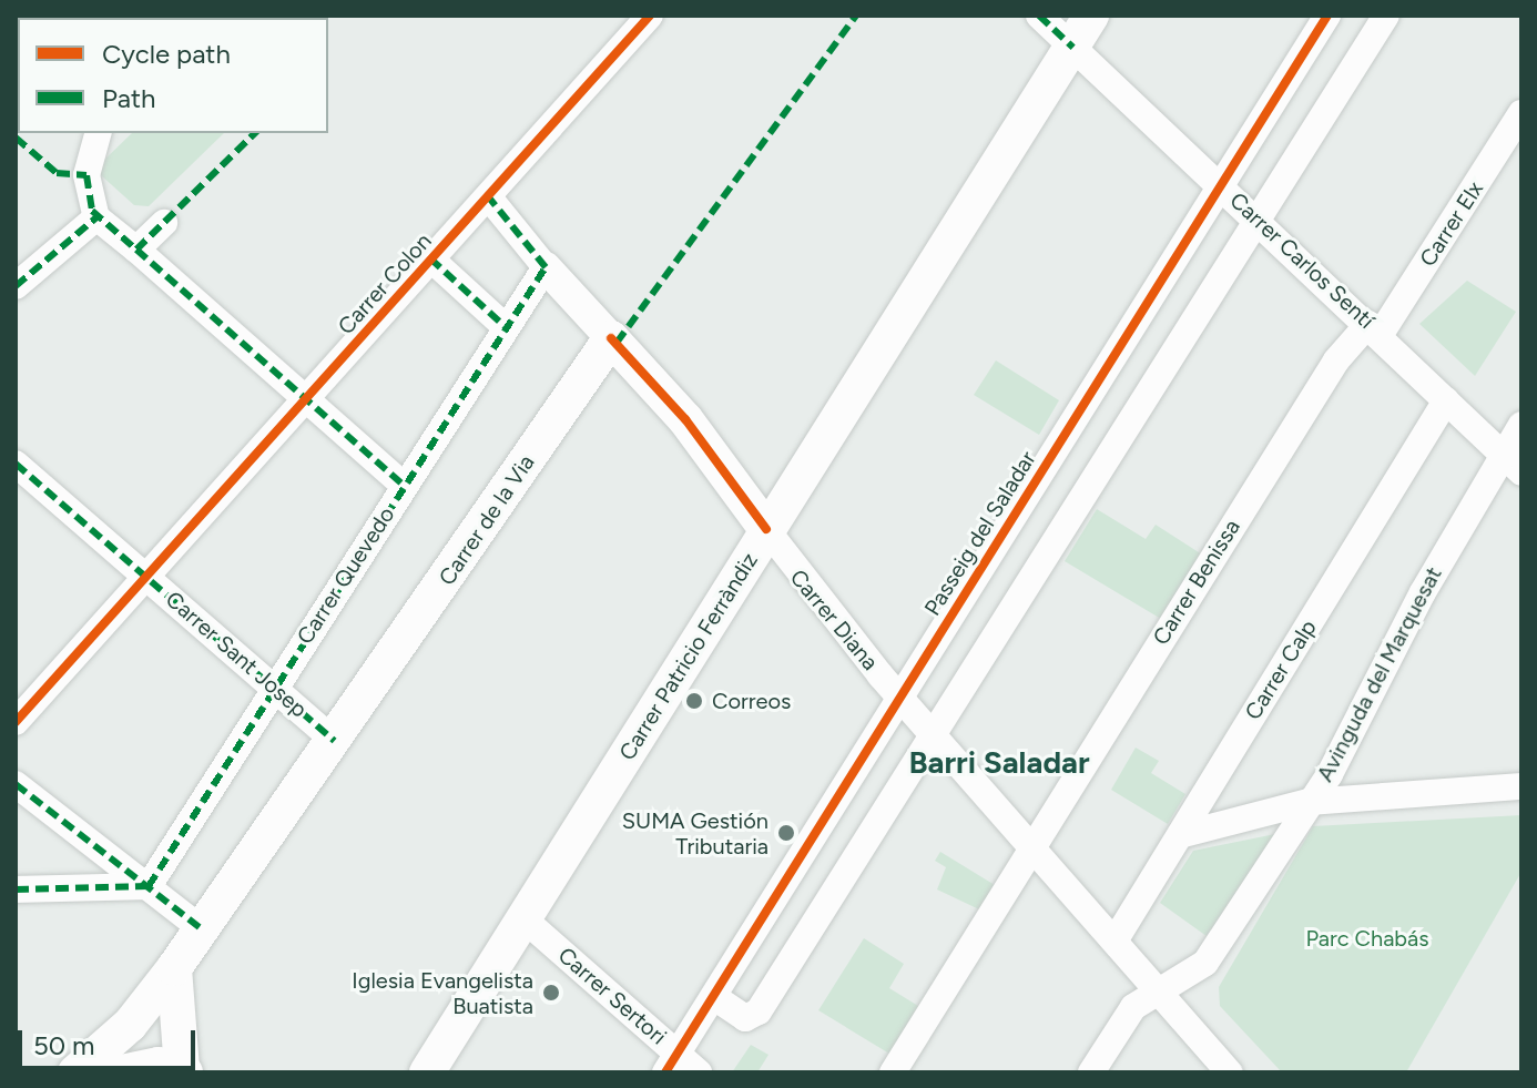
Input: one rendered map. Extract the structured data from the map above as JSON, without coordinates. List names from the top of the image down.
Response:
{
  "streets": {
    "main road": ["Carrer de la Via", "Carrer Diana", "Carrer Patricio Ferràndiz"],
    "street": [
      "Carrer Elx",
      "Carrer Carlos Sentí",
      "Carrer Colon",
      "Passeig del Saladar",
      "Carrer Quevedo",
      "Carrer Benissa",
      "Carrer Sant Josep",
      "Carrer Calp",
      "Avinguda del Marquesat",
      "Carrer Sertori"
    ]
  },
  "crossings": [
    ["Carrer Elx", "Carrer Carlos Sentí"],
    ["Carrer Elx", "Carrer Benissa"],
    ["Carrer Carlos Sentí", "Passeig del Saladar"],
    ["Carrer Carlos Sentí", "Carrer Benissa"],
    ["Carrer Carlos Sentí", "Carrer Patricio Ferràndiz"],
    ["Carrer Carlos Sentí", "Carrer Calp"],
    ["Carrer Carlos Sentí", "Avinguda del Marquesat"],
    ["Carrer Colon", "Carrer Diana"],
    ["Carrer Colon", "Carrer Sant Josep"],
    ["Carrer de la Via", "Carrer Diana"],
    ["Carrer de la Via", "Carrer Sant Josep"],
    ["Passeig del Saladar", "Carrer Diana"],
    ["Passeig del Saladar", "Carrer Sertori"],
    ["Carrer Quevedo", "Carrer Diana"],
    ["Carrer Quevedo", "Carrer Sant Josep"],
    ["Carrer Benissa", "Carrer Diana"],
    ["Carrer Diana", "Carrer Patricio Ferràndiz"],
    ["Carrer Diana", "Carrer Calp"],
    ["Carrer Diana", "Avinguda del Marquesat"],
    ["Carrer Patricio Ferràndiz", "Carrer Sertori"]
  ],
  "districts": ["Barri Saladar"],
  "parks": ["Parc Chabás"],
  "places": ["Correos", "SUMA Gestión Tributaria", "Iglesia Evangelista Buatista"],
  "legend": ["Cycle path", "Path"],
  "scale_bar": "50 m"
}
